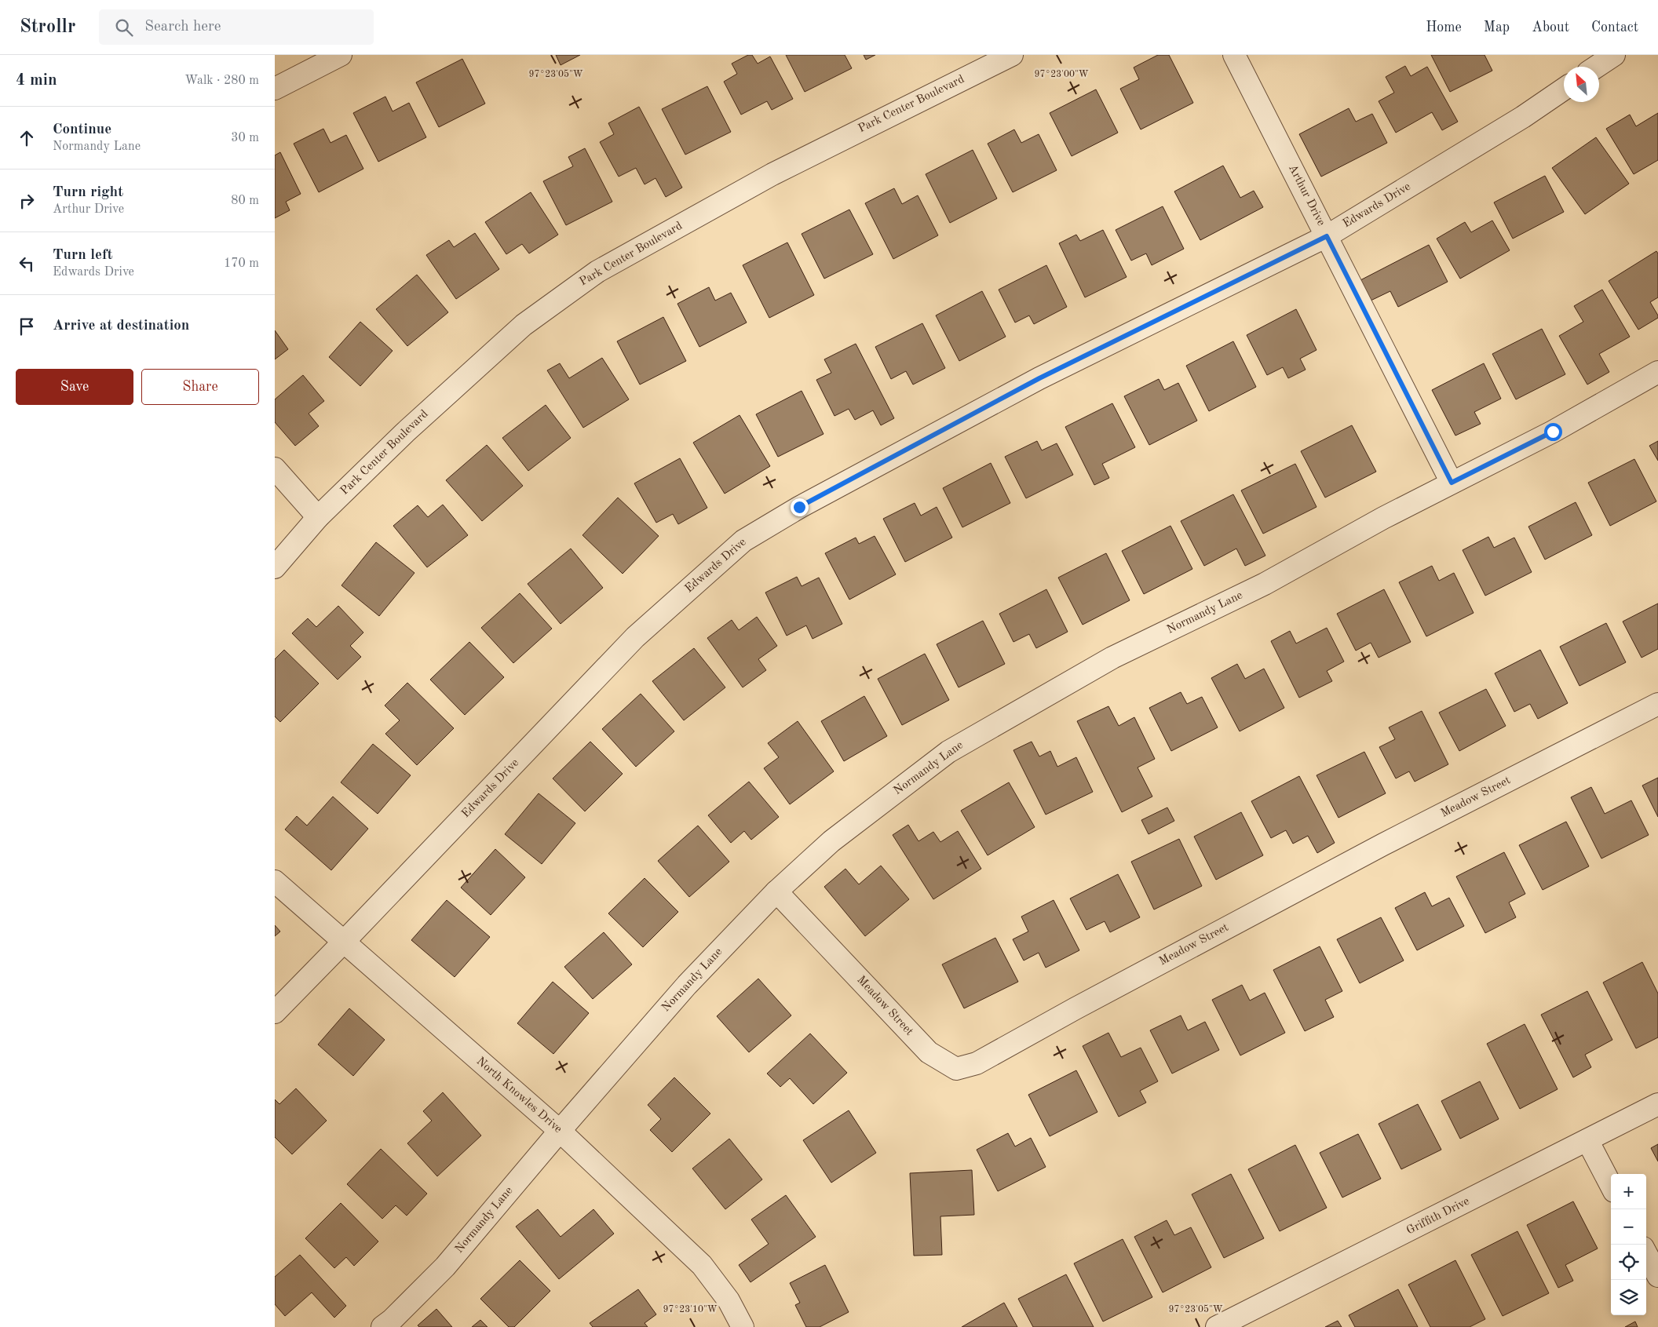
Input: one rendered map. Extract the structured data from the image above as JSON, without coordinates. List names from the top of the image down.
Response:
{
  "streets": {
    "street": [
      "Park Center Boulevard",
      "Arthur Drive",
      "Edwards Drive",
      "Normandy Lane",
      "Meadow Street",
      "North Knowles Drive",
      "Griffith Drive"
    ]
  },
  "crossings": [
    ["Arthur Drive", "Edwards Drive"],
    ["Arthur Drive", "Normandy Lane"],
    ["Edwards Drive", "North Knowles Drive"],
    ["Normandy Lane", "Meadow Street"],
    ["Normandy Lane", "North Knowles Drive"]
  ],
  "north": "top left",
  "page": {
    "header": "Strollr",
    "search": "Search here",
    "nav": [
      "Home",
      "Map",
      "About",
      "Contact"
    ],
    "heading": ["4 min", "Walk · 280 m"],
    "list": [
      ["Continue", "Normandy Lane", "30 m"],
      ["Turn right", "Arthur Drive", "80 m"],
      ["Turn left", "Edwards Drive", "170 m"],
      "Arrive at destination"
    ],
    "buttons": ["Save", "Share"],
    "map_buttons": ["+", "−"]
  },
  "coordinates": ["97°23'05\"W", "97°23'00\"W", "97°23'10\"W"]
}
